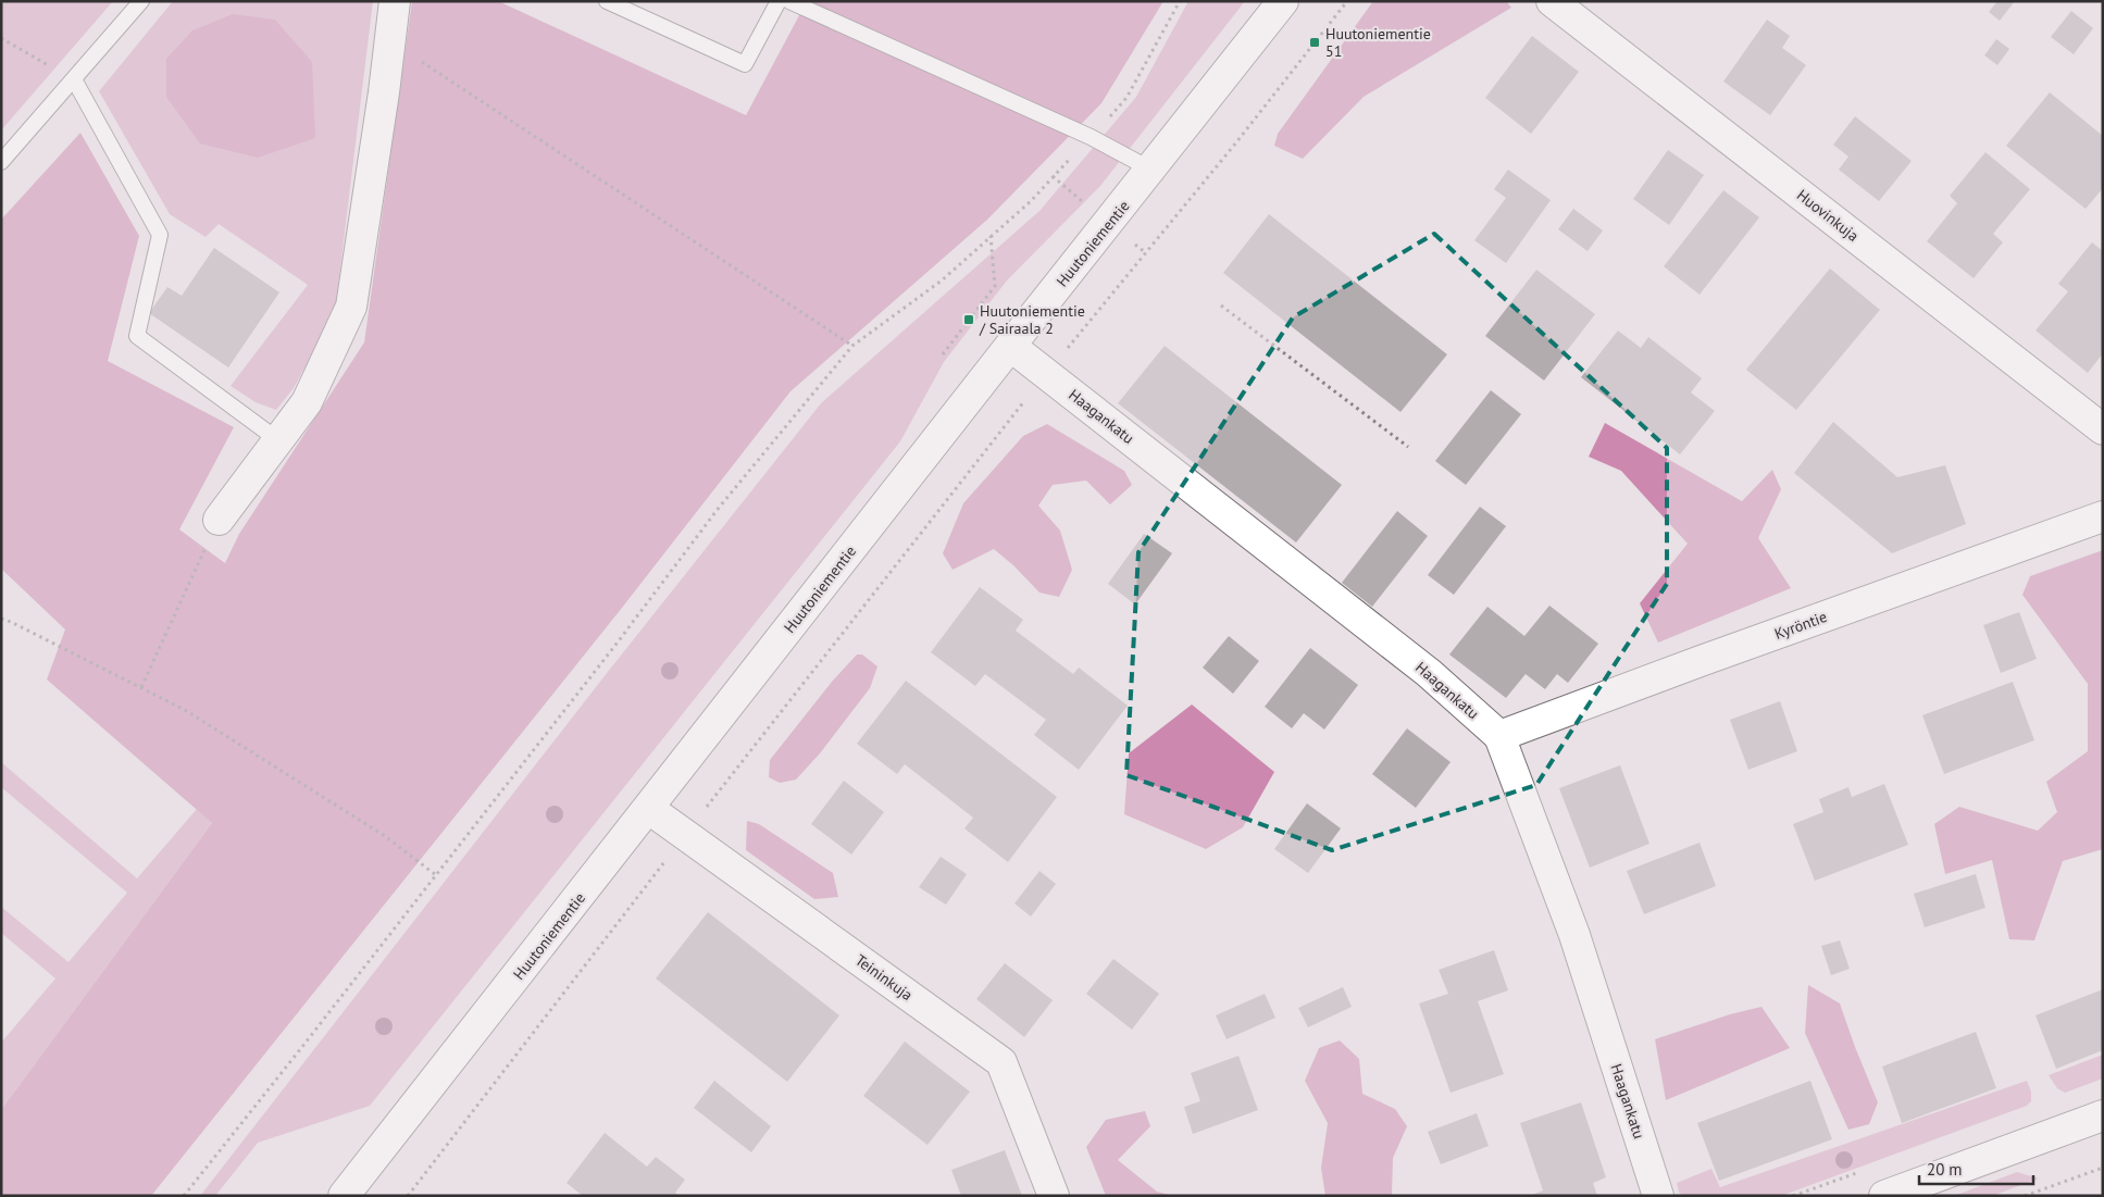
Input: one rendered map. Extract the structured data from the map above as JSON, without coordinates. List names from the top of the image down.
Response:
{
  "streets": {
    "street": [
      "Huovinkuja",
      "Huutoniementie",
      "Haagankatu",
      "Kyröntie",
      "Teininkuja"
    ]
  },
  "crossings": [
    ["Huutoniementie", "Haagankatu"],
    ["Huutoniementie", "Teininkuja"],
    ["Haagankatu", "Kyröntie"]
  ],
  "places": {
    "transit": ["Huutoniementie 51", "Huutoniementie / Sairaala 2"]
  },
  "scale_bar": "20 m"
}
